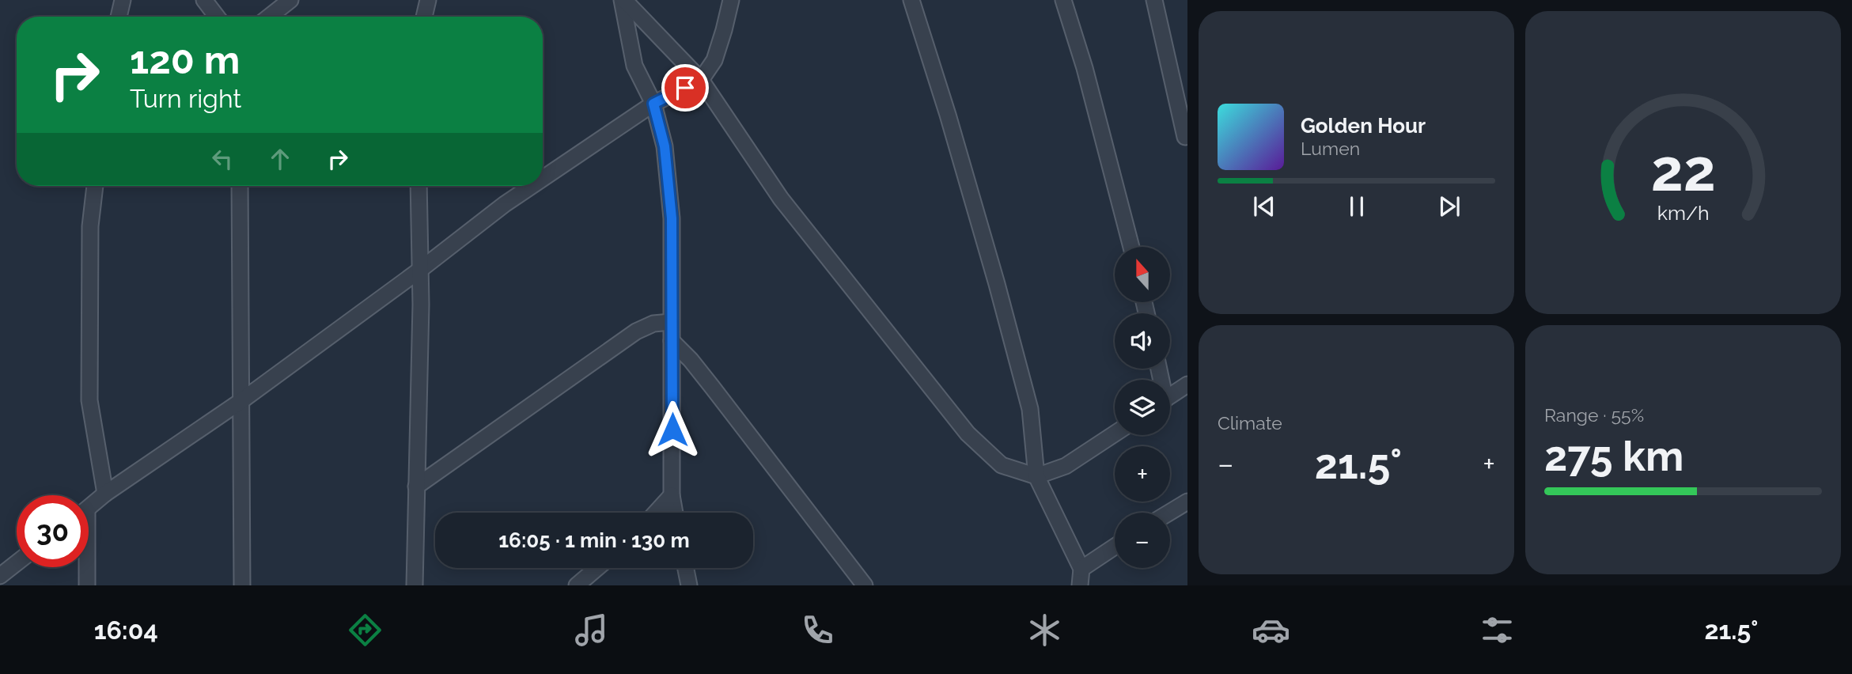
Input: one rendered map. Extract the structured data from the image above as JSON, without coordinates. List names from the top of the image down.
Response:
{
  "north": "top",
  "page": {
    "turn": ["120 m", "Turn right"],
    "song": ["Golden Hour", "Lumen"],
    "map_buttons": ["+", "−"],
    "tile": [
      "Climate",
      ["Range · 55%", "275 km"]
    ],
    "heat": ["−", "21.5°", "+"],
    "limit": "30",
    "trip": "16:05 · 1 min · 130 m",
    "tabs": ["16:04", "21.5°"],
    "gauge": ["22", "km/h"]
  }
}
